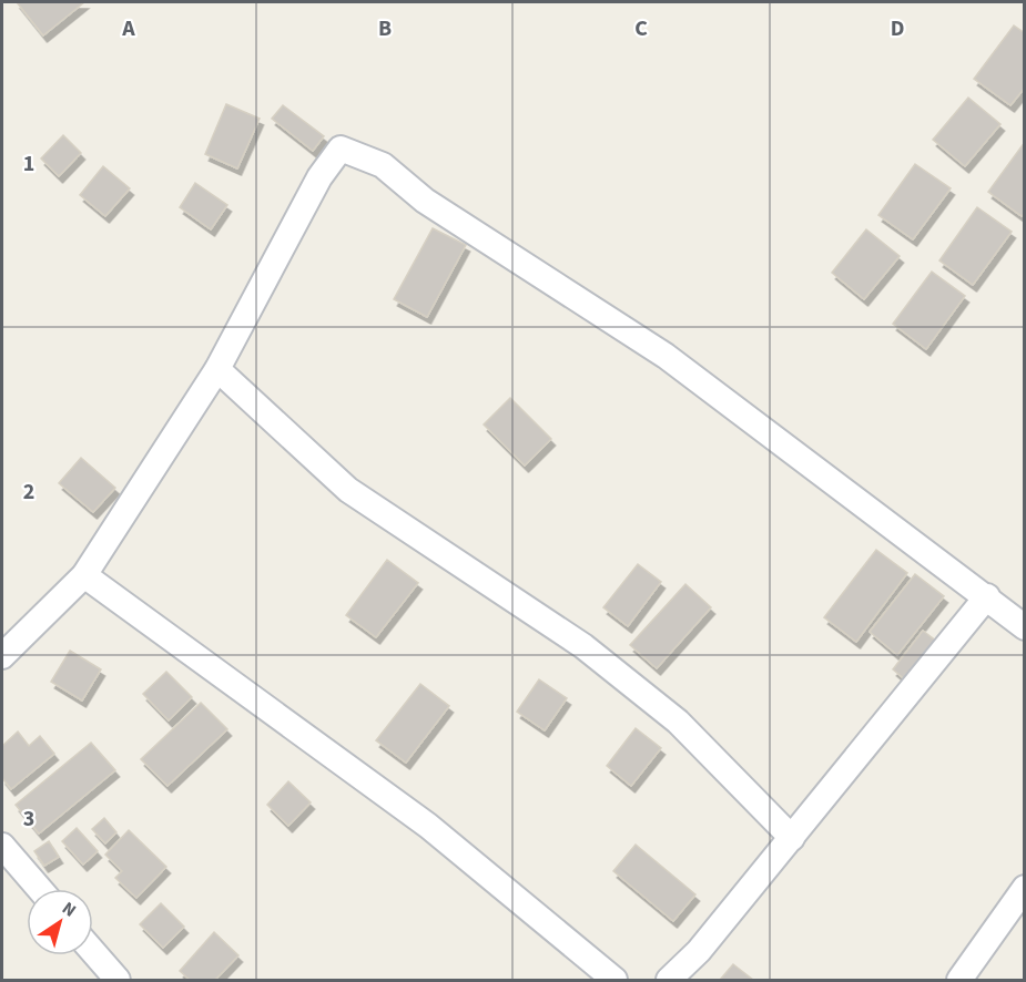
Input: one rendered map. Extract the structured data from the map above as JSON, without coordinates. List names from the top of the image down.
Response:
{
  "north": "top right",
  "grid": {
    "columns": [
      "A",
      "B",
      "C",
      "D"
    ],
    "rows": ["1", "2", "3"]
  }
}
